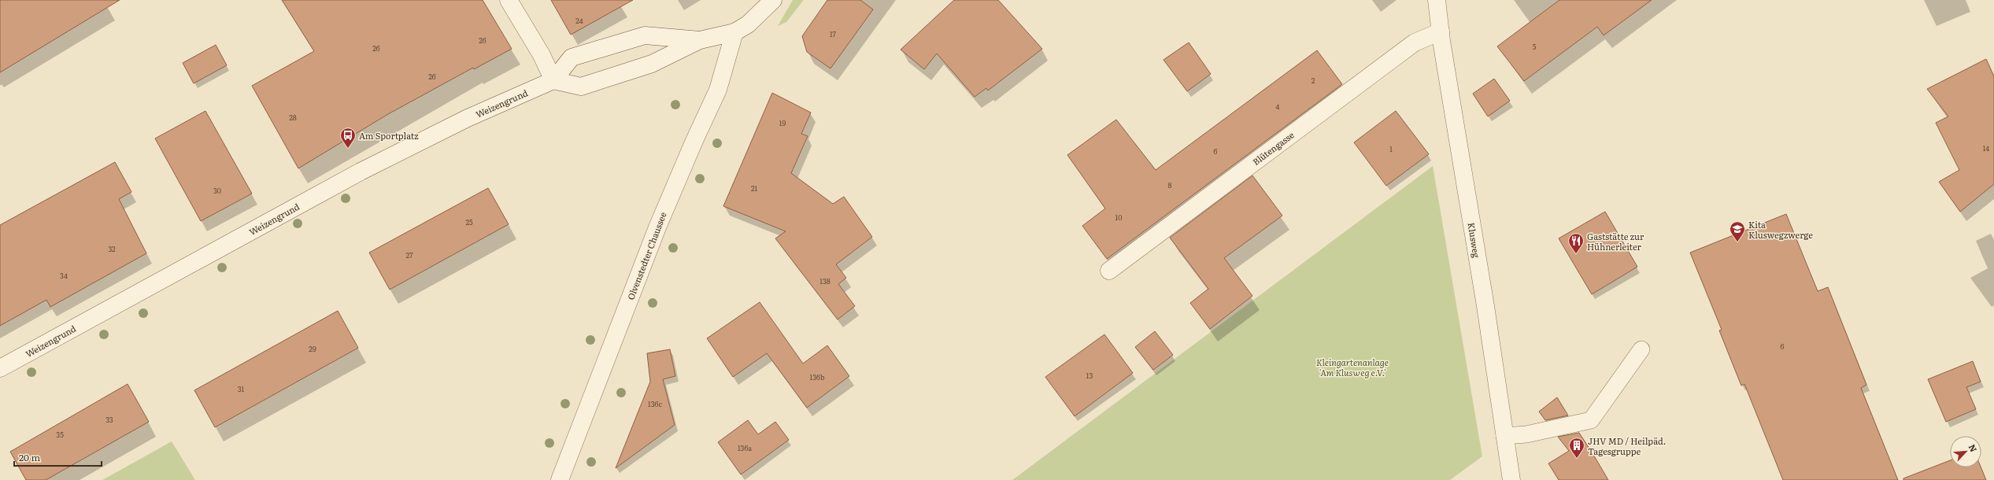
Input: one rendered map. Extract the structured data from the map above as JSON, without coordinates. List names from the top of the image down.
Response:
{
  "streets": {
    "street": [
      "Weizengrund",
      "Blütengasse",
      "Klusweg",
      "Olvenstedter Chaussee"
    ]
  },
  "crossings": [
    ["Weizengrund", "Olvenstedter Chaussee"],
    ["Blütengasse", "Klusweg"]
  ],
  "parks": ["Kleingartenanlage 'Am Klusweg e.V.'"],
  "places": {
    "bus stop": ["Am Sportplatz"],
    "school or university": ["Kita Kluswegzwerge"],
    "restaurant": ["Gaststätte zur Hühnerleiter"],
    "building": ["JHV MD / Heilpäd. Tagesgruppe"]
  },
  "house_numbers": [
    "24",
    "17",
    "26",
    "5",
    "26",
    "26",
    "2",
    "4",
    "28",
    "19",
    "14",
    "1",
    "6",
    "8",
    "21",
    "30",
    "10",
    "25",
    "32",
    "27",
    "34",
    "138",
    "6",
    "29",
    "13",
    "136b",
    "31",
    "136c",
    "33",
    "35",
    "136a"
  ],
  "scale_bar": "20 m",
  "north": "top right"
}
